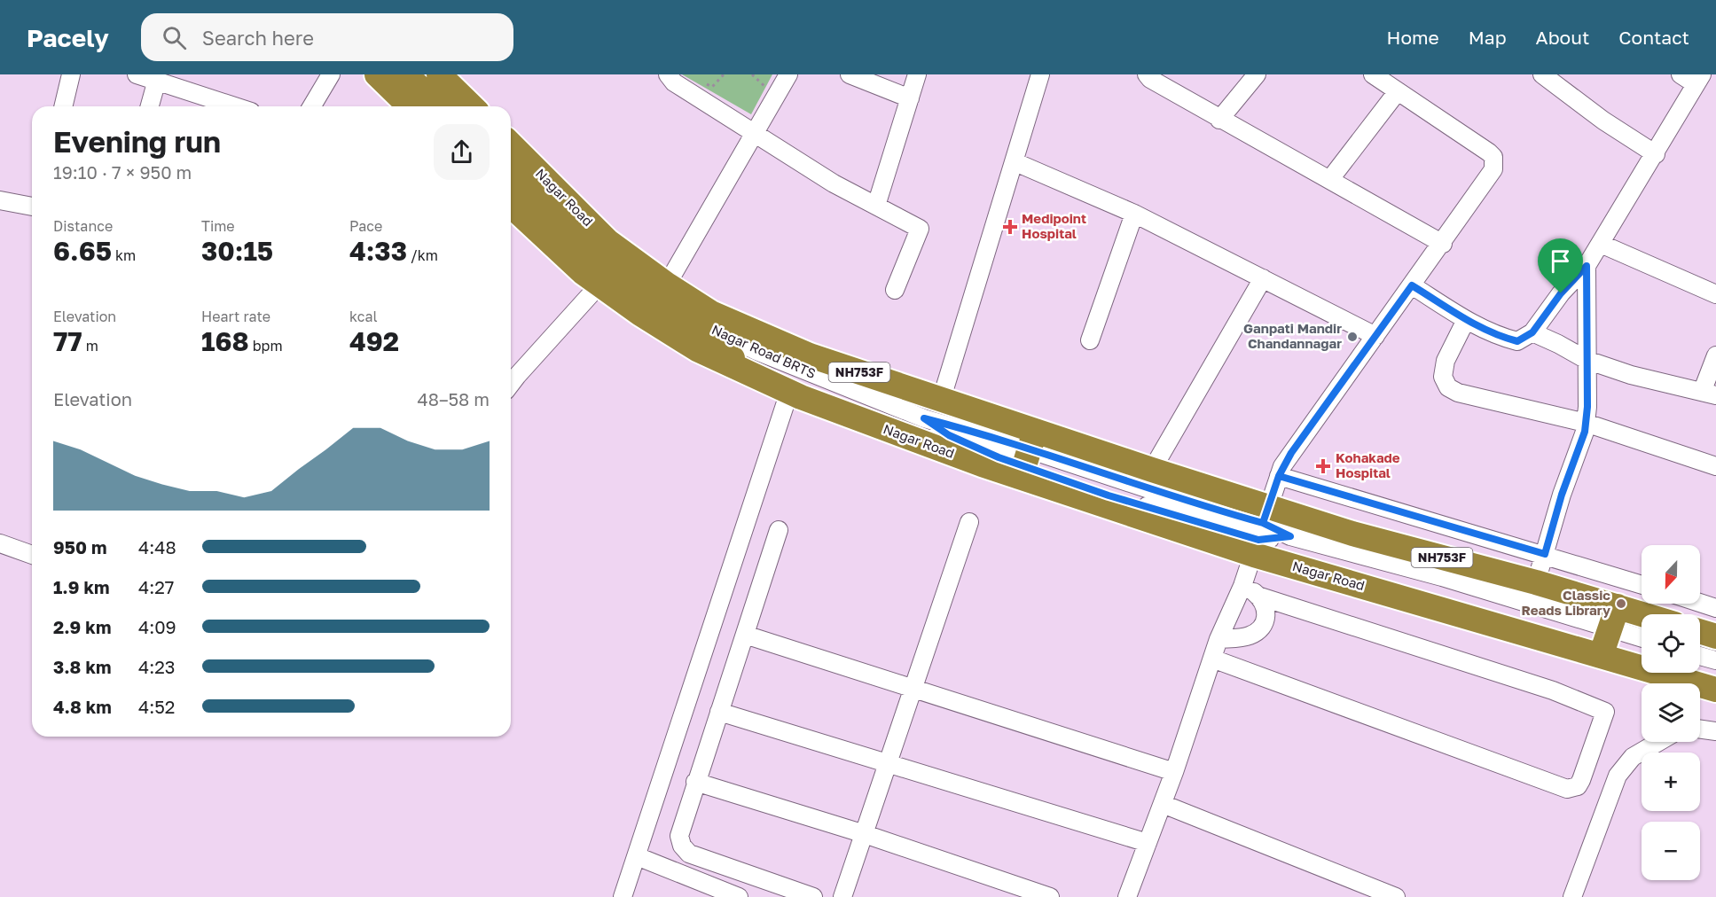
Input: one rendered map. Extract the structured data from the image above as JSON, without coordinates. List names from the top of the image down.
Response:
{
  "streets": {
    "highway": ["Nagar Road", "NH753F"],
    "street": ["Nagar Road BRTS"]
  },
  "crossings": [
    ["Nagar Road", "Nagar Road BRTS"]
  ],
  "places": {
    "health": ["Medipoint Hospital", "Kohakade Hospital"],
    "other": ["Ganpati Mandir Chandannagar", "Classic Reads Library"]
  },
  "north": "bottom",
  "page": {
    "header": "Pacely",
    "search": "Search here",
    "nav": [
      "Home",
      "Map",
      "About",
      "Contact"
    ],
    "heading": ["Evening run", "19:10 · 7 × 950 m"],
    "stats": [
      ["Distance", "6.65 km"],
      ["Time", "30:15"],
      ["Pace", "4:33 /km"],
      ["Elevation", "77 m"],
      ["Heart rate", "168 bpm"],
      ["kcal", "492"]
    ],
    "chart": ["Elevation", "48–58 m"],
    "list": [
      {
        "name": "950 m",
        "note": "4:48"
      },
      {
        "name": "1.9 km",
        "note": "4:27"
      },
      {
        "name": "2.9 km",
        "note": "4:09"
      },
      {
        "name": "3.8 km",
        "note": "4:23"
      },
      {
        "name": "4.8 km",
        "note": "4:52"
      }
    ],
    "map_buttons": ["+", "−"]
  }
}
